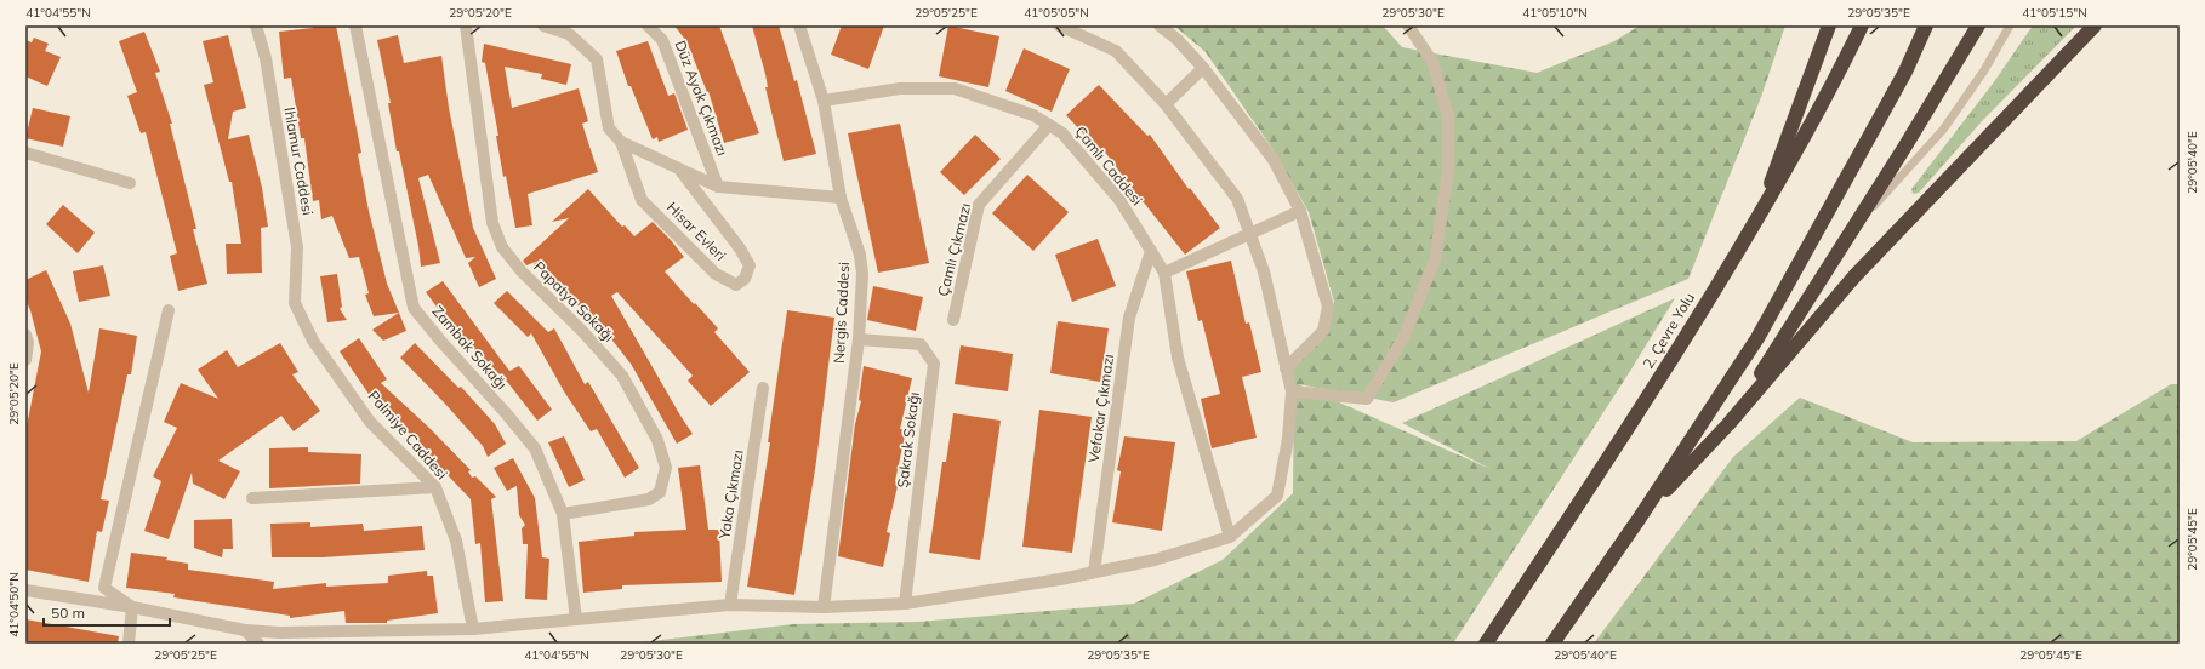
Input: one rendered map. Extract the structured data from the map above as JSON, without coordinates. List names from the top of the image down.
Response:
{
  "streets": {
    "highway": ["2. Çevre Yolu"],
    "street": [
      "Düz Ayak Çıkmazı",
      "Ihlamur Caddesi",
      "Çamlı Caddesi",
      "Hisar Evleri",
      "Çamlı Çıkmazı",
      "Papatya Sokağı",
      "Nergis Caddesi",
      "Zambak Sokağı",
      "Vefakar Çıkmazı",
      "Palmiye Caddesi",
      "Şakrak Sokağı",
      "Yaka Çıkmazı"
    ]
  },
  "crossings": [
    ["Ihlamur Caddesi", "Palmiye Caddesi"],
    ["Çamlı Caddesi", "Çamlı Çıkmazı"],
    ["Çamlı Caddesi", "Nergis Caddesi"],
    ["Çamlı Caddesi", "Vefakar Çıkmazı"],
    ["Papatya Sokağı", "Zambak Sokağı"],
    ["Nergis Caddesi", "Şakrak Sokağı"]
  ],
  "scale_bar": "50 m",
  "coordinates": [
    "41°04'55\"N",
    "29°05'20\"E",
    "29°05'25\"E",
    "41°05'05\"N",
    "29°05'30\"E",
    "41°05'10\"N",
    "29°05'35\"E",
    "41°05'15\"N",
    "29°05'40\"E",
    "29°05'45\"E",
    "41°04'50\"N"
  ]
}
